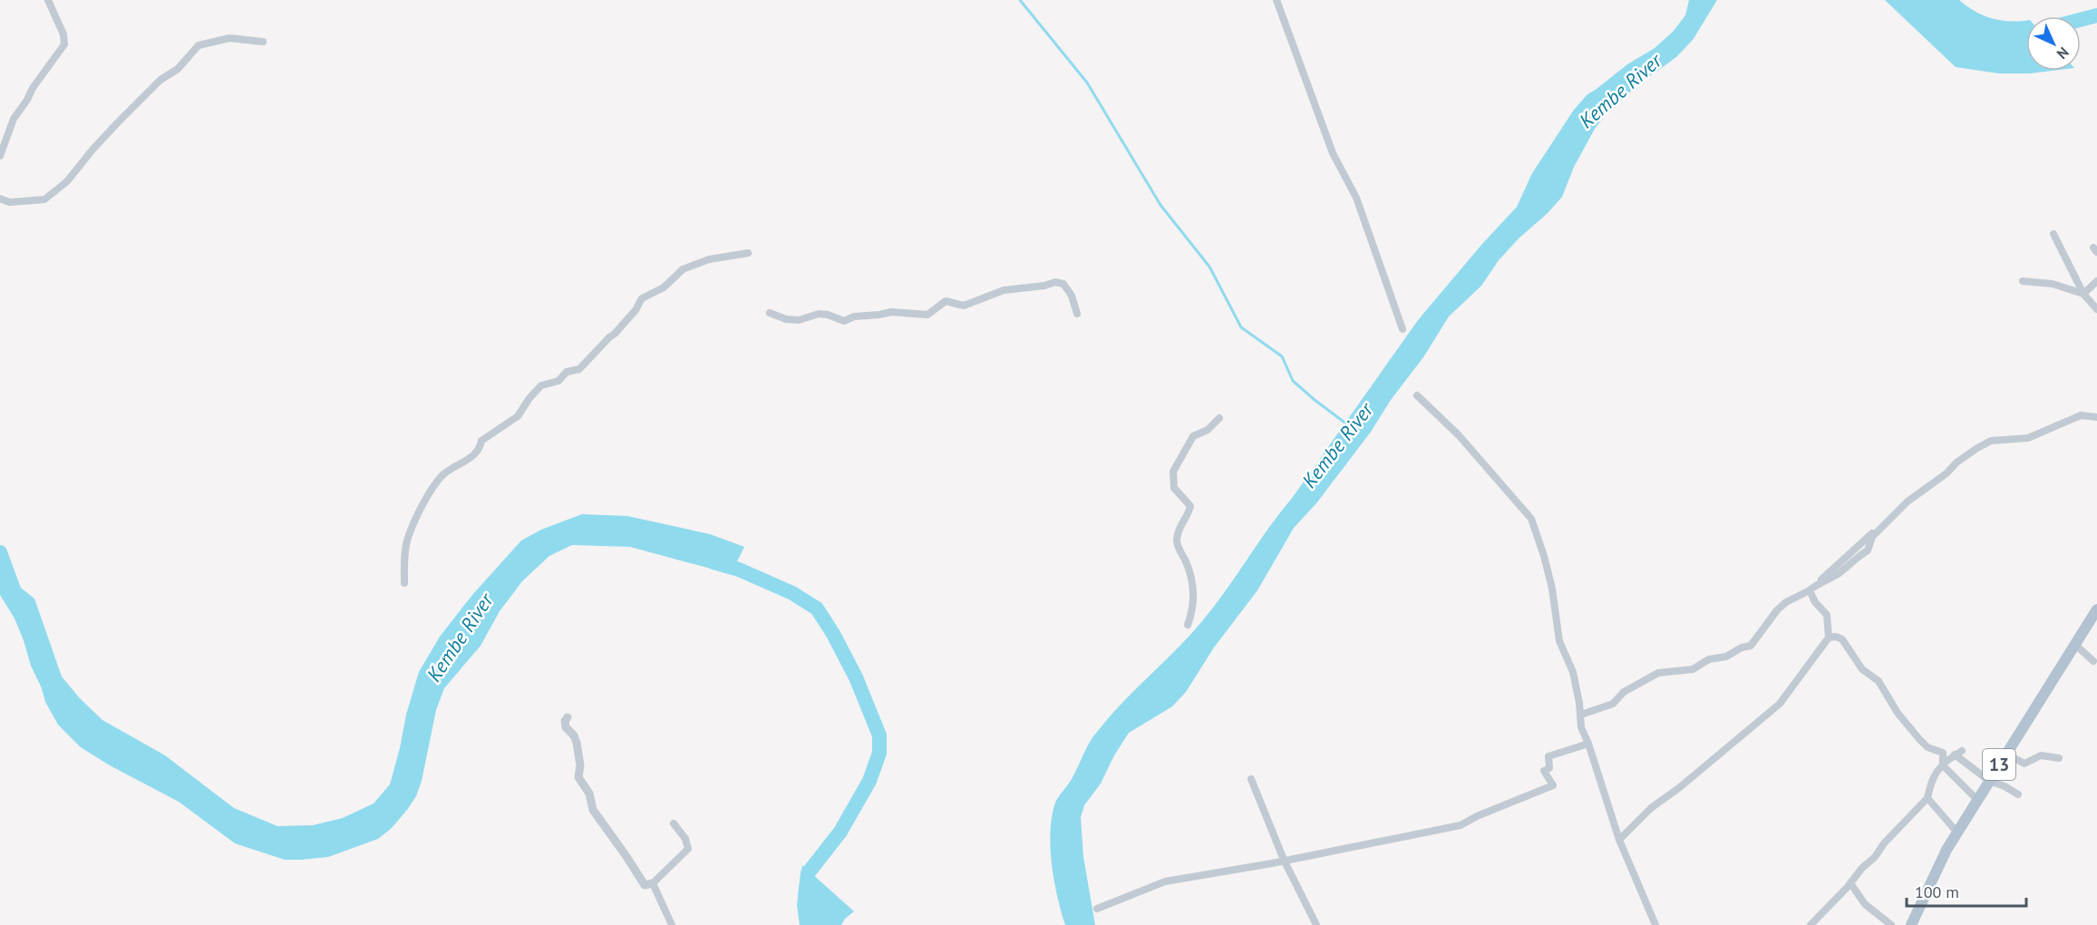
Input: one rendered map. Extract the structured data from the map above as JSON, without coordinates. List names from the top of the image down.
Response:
{
  "streets": {
    "main road": ["13"]
  },
  "water": ["Kembe River"],
  "scale_bar": "100 m",
  "north": "bottom right"
}
